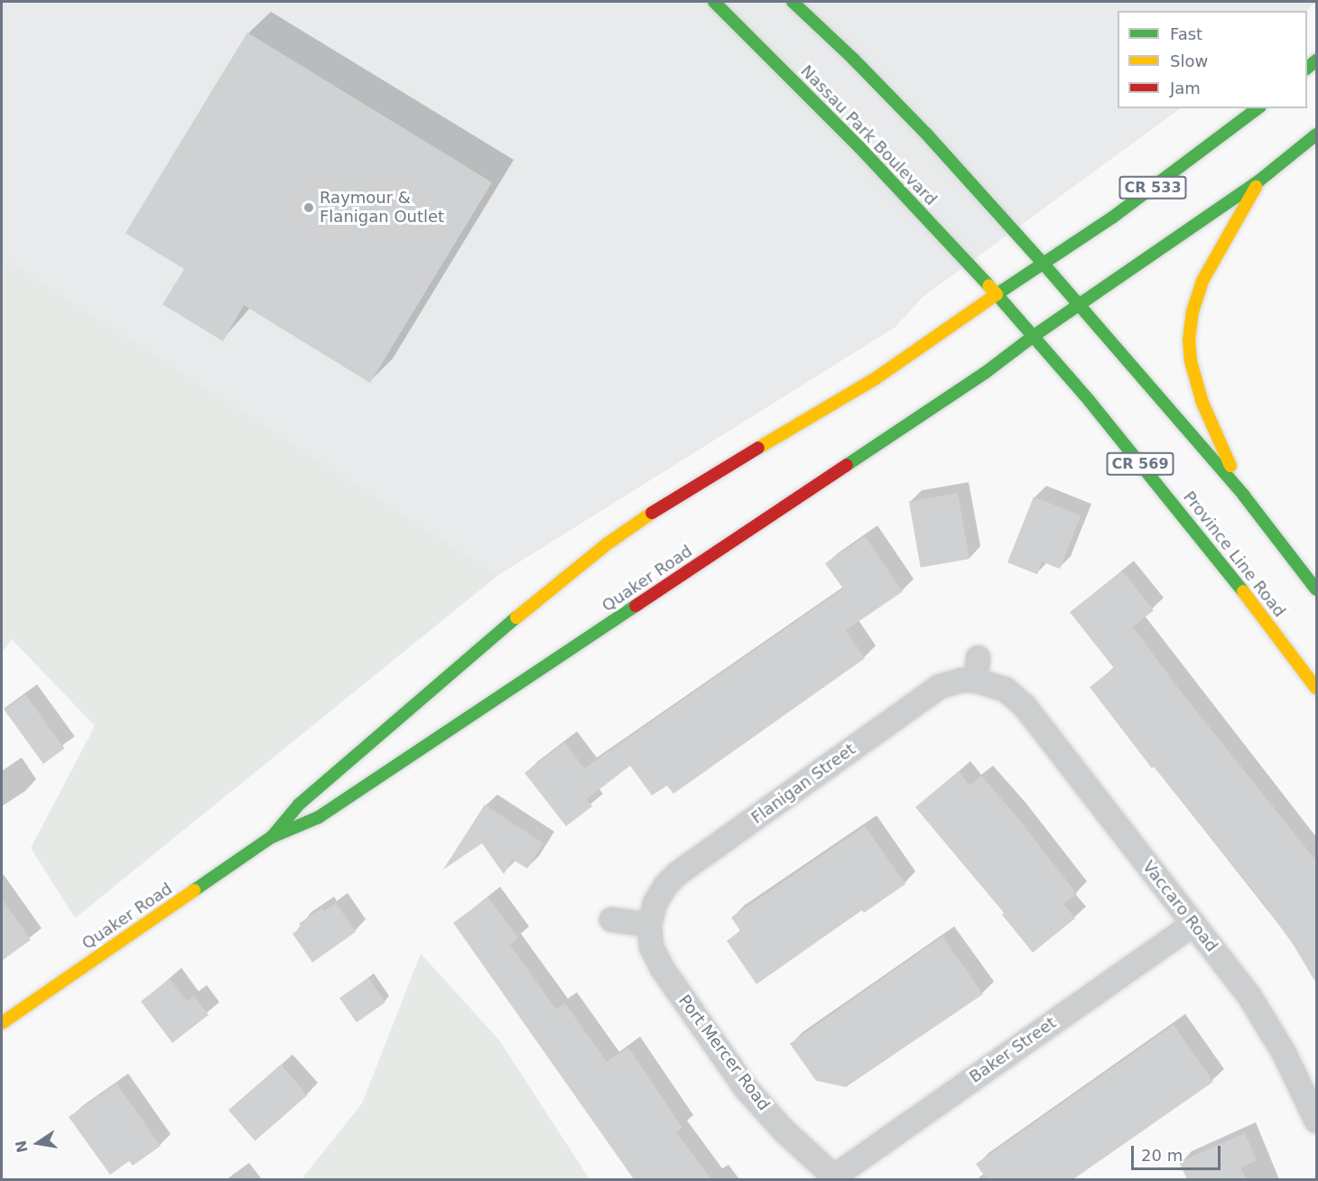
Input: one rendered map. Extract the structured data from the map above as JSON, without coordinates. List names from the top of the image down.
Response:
{
  "streets": {
    "street": [
      "Nassau Park Boulevard",
      "CR 533",
      "CR 569",
      "Province Line Road",
      "Quaker Road",
      "Flanigan Street",
      "Vaccaro Road",
      "Baker Street",
      "Port Mercer Road"
    ]
  },
  "crossings": [
    ["Nassau Park Boulevard", "CR 533"],
    ["Nassau Park Boulevard", "Province Line Road"],
    ["Nassau Park Boulevard", "Quaker Road"],
    ["CR 533", "CR 569"],
    ["CR 533", "Province Line Road"],
    ["CR 533", "Quaker Road"],
    ["CR 569", "Quaker Road"],
    ["Province Line Road", "Quaker Road"],
    ["Flanigan Street", "Vaccaro Road"],
    ["Flanigan Street", "Port Mercer Road"],
    ["Vaccaro Road", "Baker Street"],
    ["Baker Street", "Port Mercer Road"]
  ],
  "places": ["Raymour & Flanigan Outlet"],
  "legend": ["Fast", "Slow", "Jam"],
  "scale_bar": "20 m",
  "north": "left"
}
